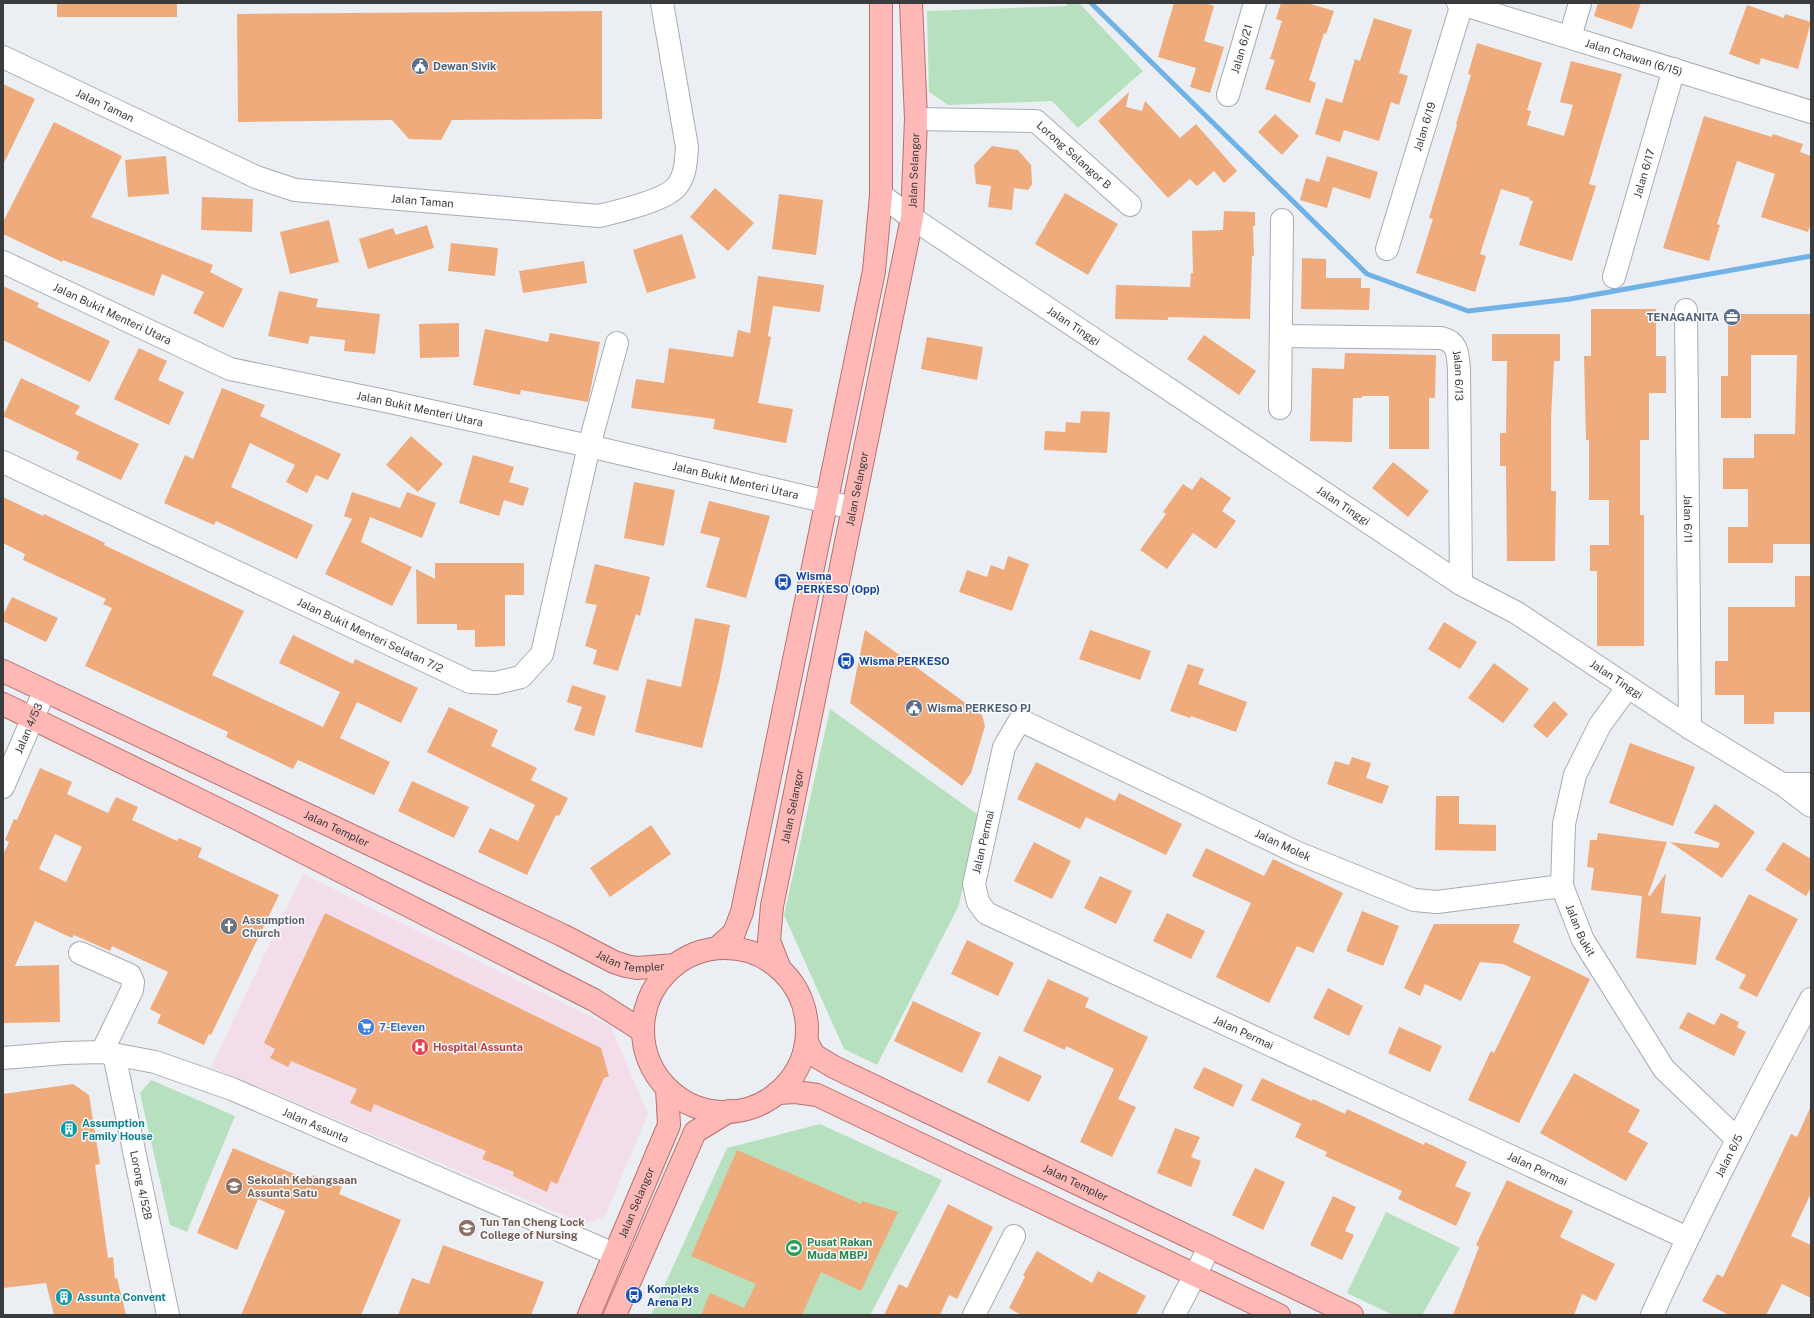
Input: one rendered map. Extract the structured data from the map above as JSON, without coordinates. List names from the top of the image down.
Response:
{
  "streets": {
    "main road": ["Jalan Selangor", "Jalan Templer"],
    "street": [
      "Jalan 6/21",
      "Jalan Chawan (6/15)",
      "Jalan Taman",
      "Jalan 6/19",
      "Lorong Selangor B",
      "Jalan 6/17",
      "Jalan Bukit Menteri Utara",
      "Jalan Tinggi",
      "Jalan 6/13",
      "Jalan 6/11",
      "Jalan Bukit Menteri Selatan 7/2",
      "Jalan 4/53",
      "Jalan Permai",
      "Jalan Molek",
      "Jalan Bukit",
      "Jalan Assunta",
      "Jalan 6/5",
      "Lorong 4/52B"
    ]
  },
  "crossings": [
    ["Jalan Chawan (6/15)", "Jalan 6/19"],
    ["Jalan Chawan (6/15)", "Jalan 6/17"],
    ["Lorong Selangor B", "Jalan Selangor"],
    ["Jalan Selangor", "Jalan Bukit Menteri Utara"],
    ["Jalan Selangor", "Jalan Tinggi"],
    ["Jalan Selangor", "Jalan Assunta"],
    ["Jalan Bukit Menteri Utara", "Jalan Bukit Menteri Selatan 7/2"],
    ["Jalan Tinggi", "Jalan 6/13"],
    ["Jalan Tinggi", "Jalan 6/11"],
    ["Jalan Tinggi", "Jalan Bukit"],
    ["Jalan 4/53", "Jalan Templer"],
    ["Jalan Permai", "Jalan Molek"],
    ["Jalan Permai", "Jalan 6/5"],
    ["Jalan Molek", "Jalan Bukit"],
    ["Jalan Bukit", "Jalan 6/5"],
    ["Jalan Assunta", "Lorong 4/52B"]
  ],
  "places": {
    "public building": ["Dewan Sivik", "Wisma PERKESO PJ"],
    "office": ["TENAGANITA"],
    "bus stop": ["Wisma PERKESO (Opp)", "Wisma PERKESO", "Kompleks Arena PJ"],
    "church": ["Assumption Church"],
    "supermarket": ["7-Eleven"],
    "hospital": ["Hospital Assunta"],
    "building": ["Assumption Family House", "Assunta Convent"],
    "school or university": ["Sekolah Kebangsaan Assunta Satu", "Tun Tan Cheng Lock College of Nursing"],
    "sports": ["Pusat Rakan Muda MBPJ"]
  }
}
